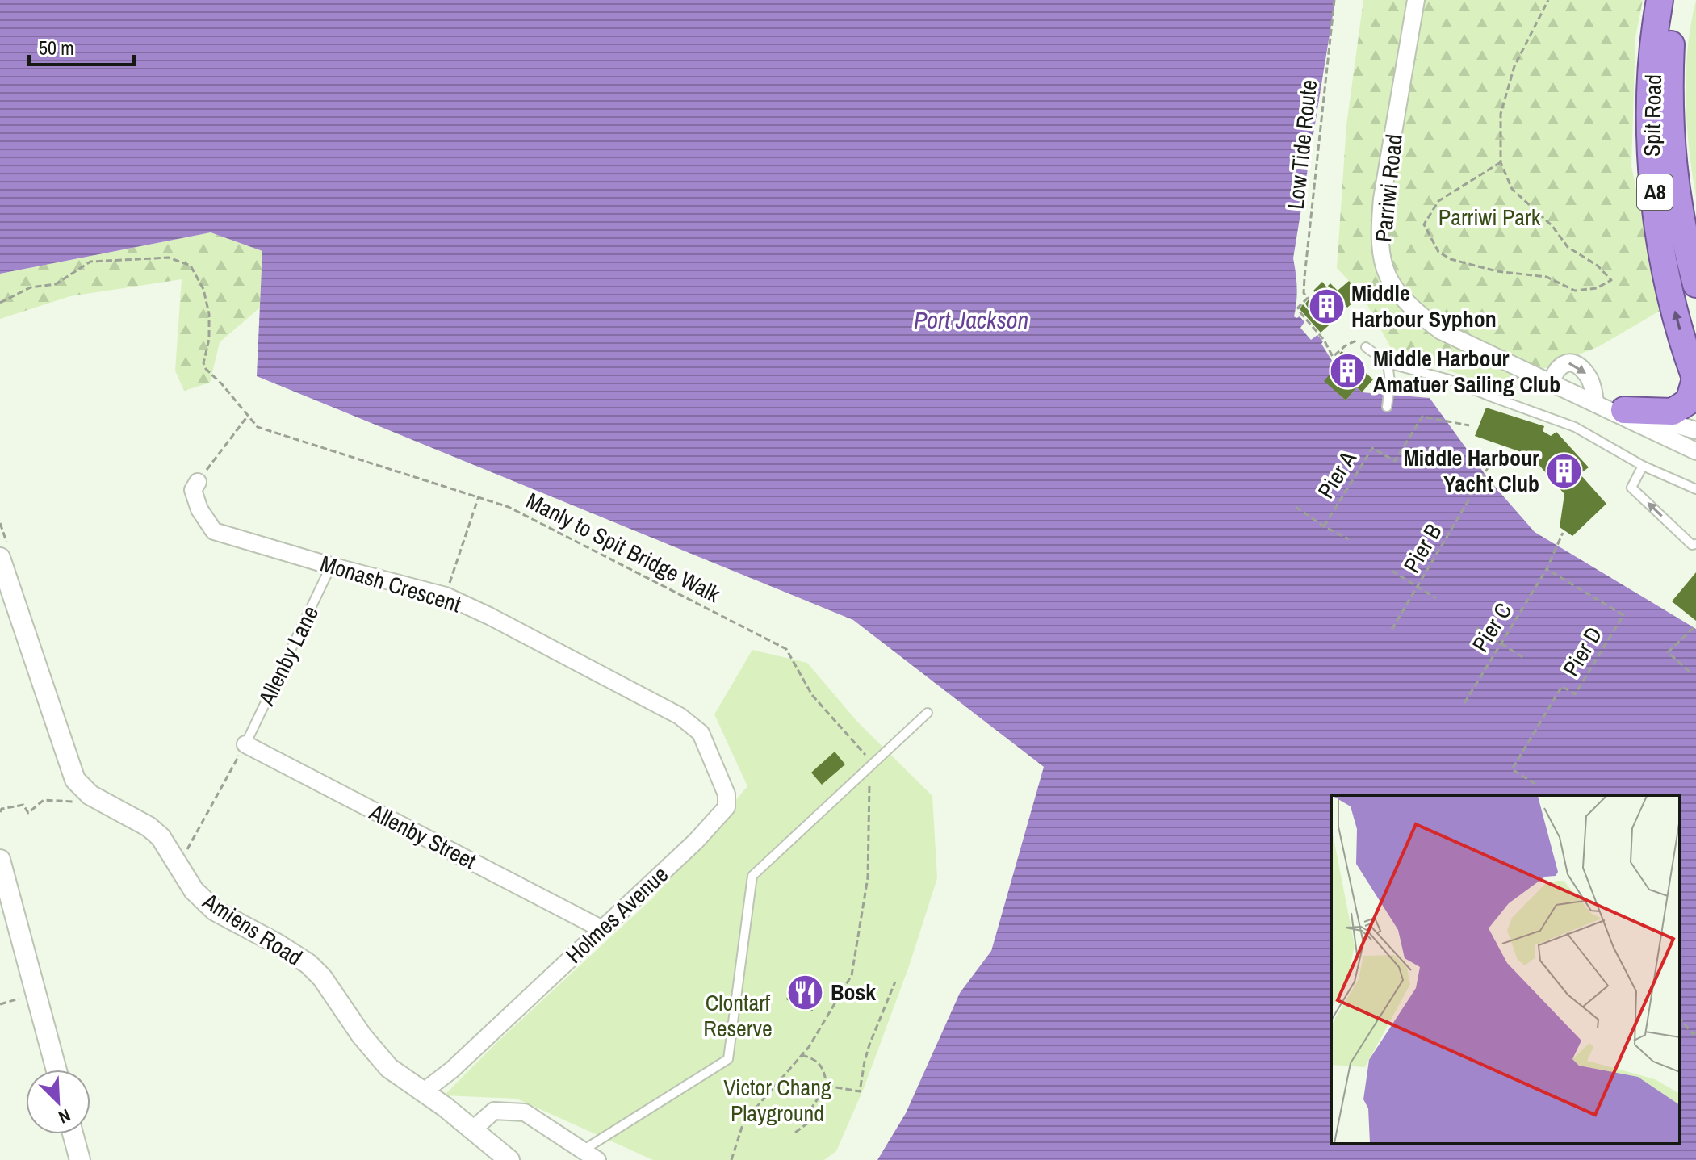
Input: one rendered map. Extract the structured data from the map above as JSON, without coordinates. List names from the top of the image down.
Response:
{
  "streets": {
    "highway": ["Spit Road", "A8"],
    "street": [
      "Parriwi Road",
      "Monash Crescent",
      "Allenby Street",
      "Holmes Avenue",
      "Amiens Road"
    ],
    "lane": ["Allenby Lane"],
    "path": [
      "Low Tide Route",
      "Pier A",
      "Manly to Spit Bridge Walk",
      "Pier B",
      "Pier C",
      "Pier D"
    ]
  },
  "crossings": [
    ["Monash Crescent", "Allenby Lane"],
    ["Monash Crescent", "Holmes Avenue"],
    ["Pier C", "Pier D"],
    ["Allenby Lane", "Allenby Street"],
    ["Allenby Street", "Holmes Avenue"],
    ["Holmes Avenue", "Amiens Road"]
  ],
  "water": ["Port Jackson"],
  "parks": ["Parriwi Park", "Clontarf Reserve", "Victor Chang Playground"],
  "places": {
    "building": ["Middle Harbour Syphon", "Middle Harbour Amatuer Sailing Club", "Middle Harbour Yacht Club"],
    "restaurant": ["Bosk"]
  },
  "scale_bar": "50 m",
  "north": "bottom right"
}
